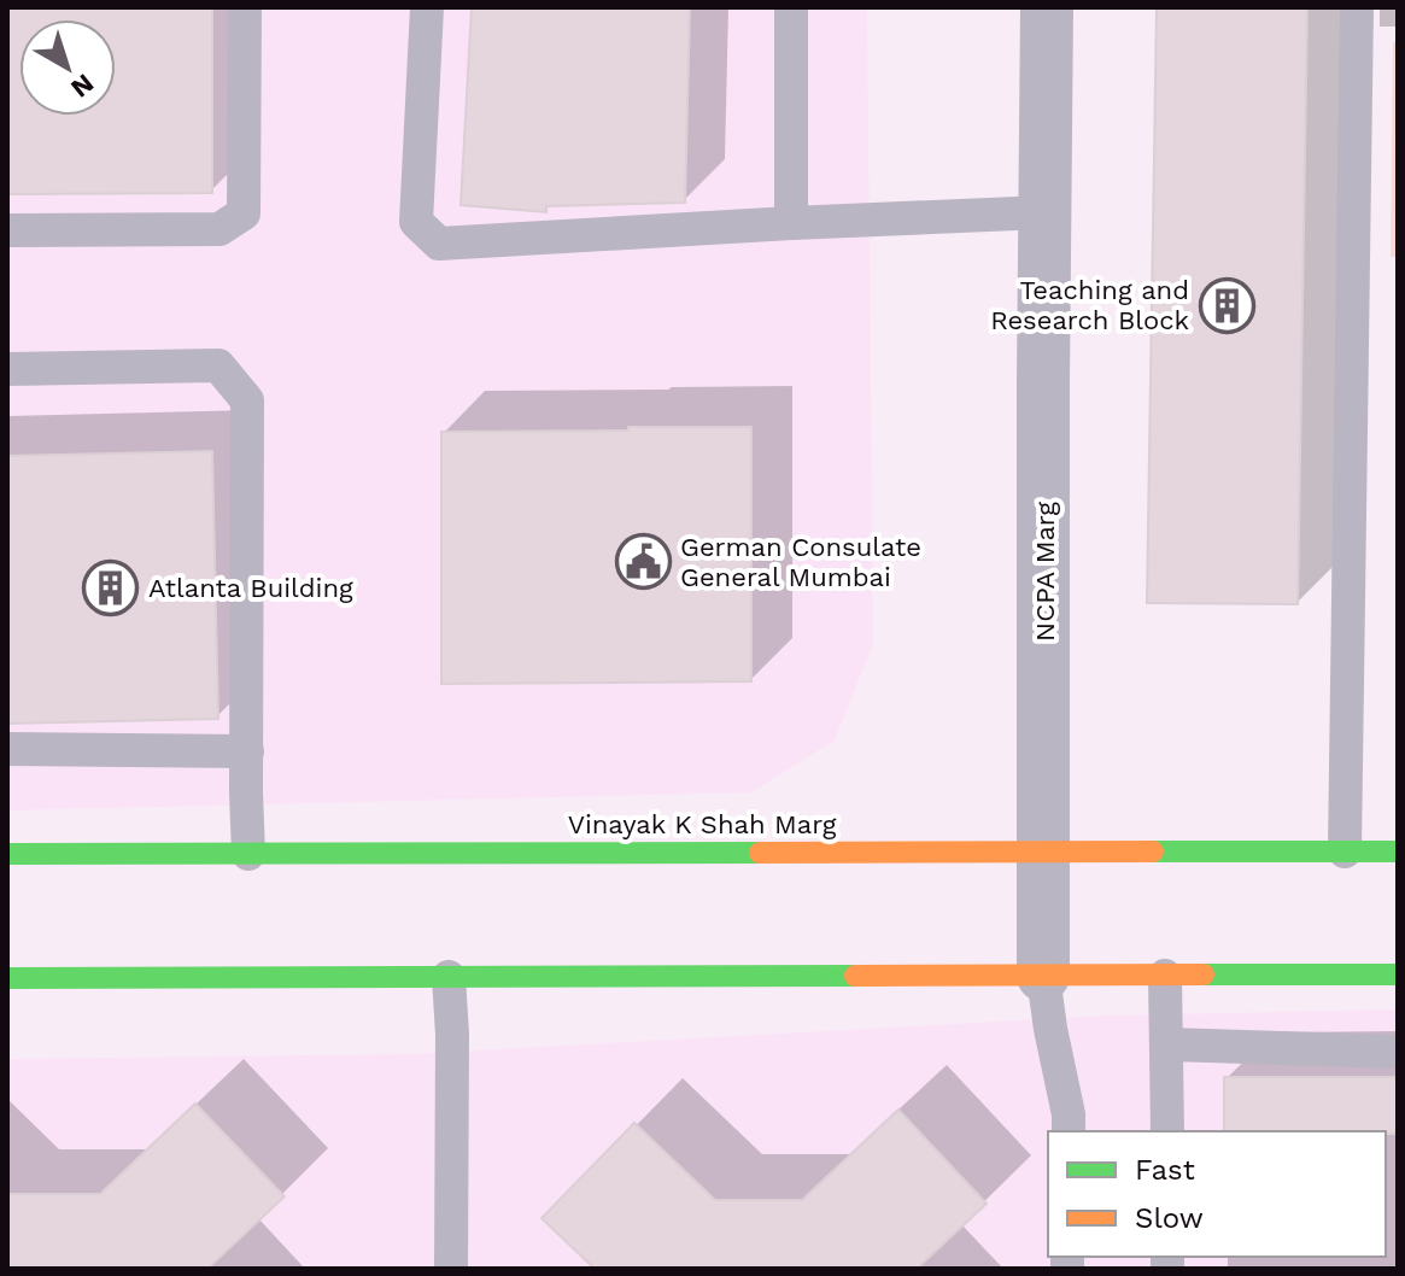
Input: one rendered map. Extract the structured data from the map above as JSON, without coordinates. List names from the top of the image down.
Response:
{
  "streets": {
    "street": ["NCPA Marg", "Vinayak K Shah Marg"]
  },
  "crossings": [
    ["NCPA Marg", "Vinayak K Shah Marg"]
  ],
  "places": {
    "building": ["Teaching and Research Block", "Atlanta Building"],
    "public building": ["German Consulate General Mumbai"]
  },
  "legend": ["Fast", "Slow"],
  "north": "bottom right"
}
